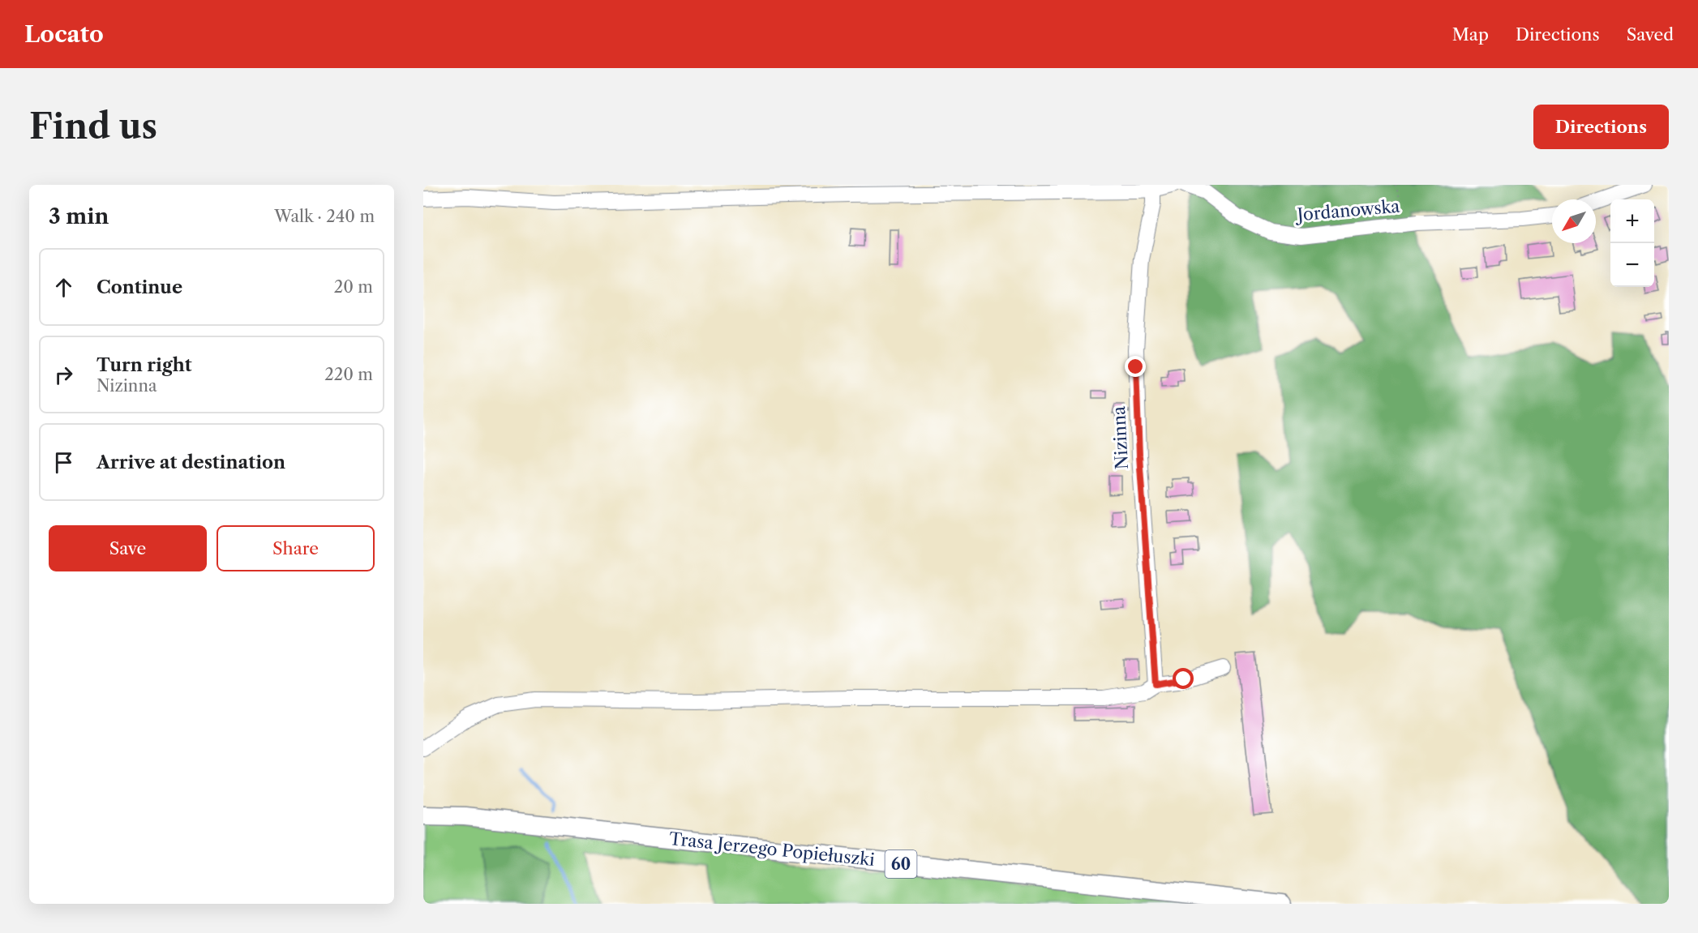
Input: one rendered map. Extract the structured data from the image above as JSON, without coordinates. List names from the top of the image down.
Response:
{
  "streets": {
    "main road": ["Trasa Jerzego Popiełuszki", "60"],
    "street": ["Jordanowska", "Nizinna"]
  },
  "north": "bottom left",
  "page": {
    "header": "Locato",
    "nav": ["Map", "Directions", "Saved"],
    "buttons": [
      "Directions",
      ["Save", "Share"]
    ],
    "title": "Find us",
    "heading": ["3 min", "Walk · 240 m"],
    "map_buttons": ["+", "−"],
    "list": [
      ["Continue", "20 m"],
      ["Turn right", "Nizinna", "220 m"],
      "Arrive at destination"
    ]
  }
}
